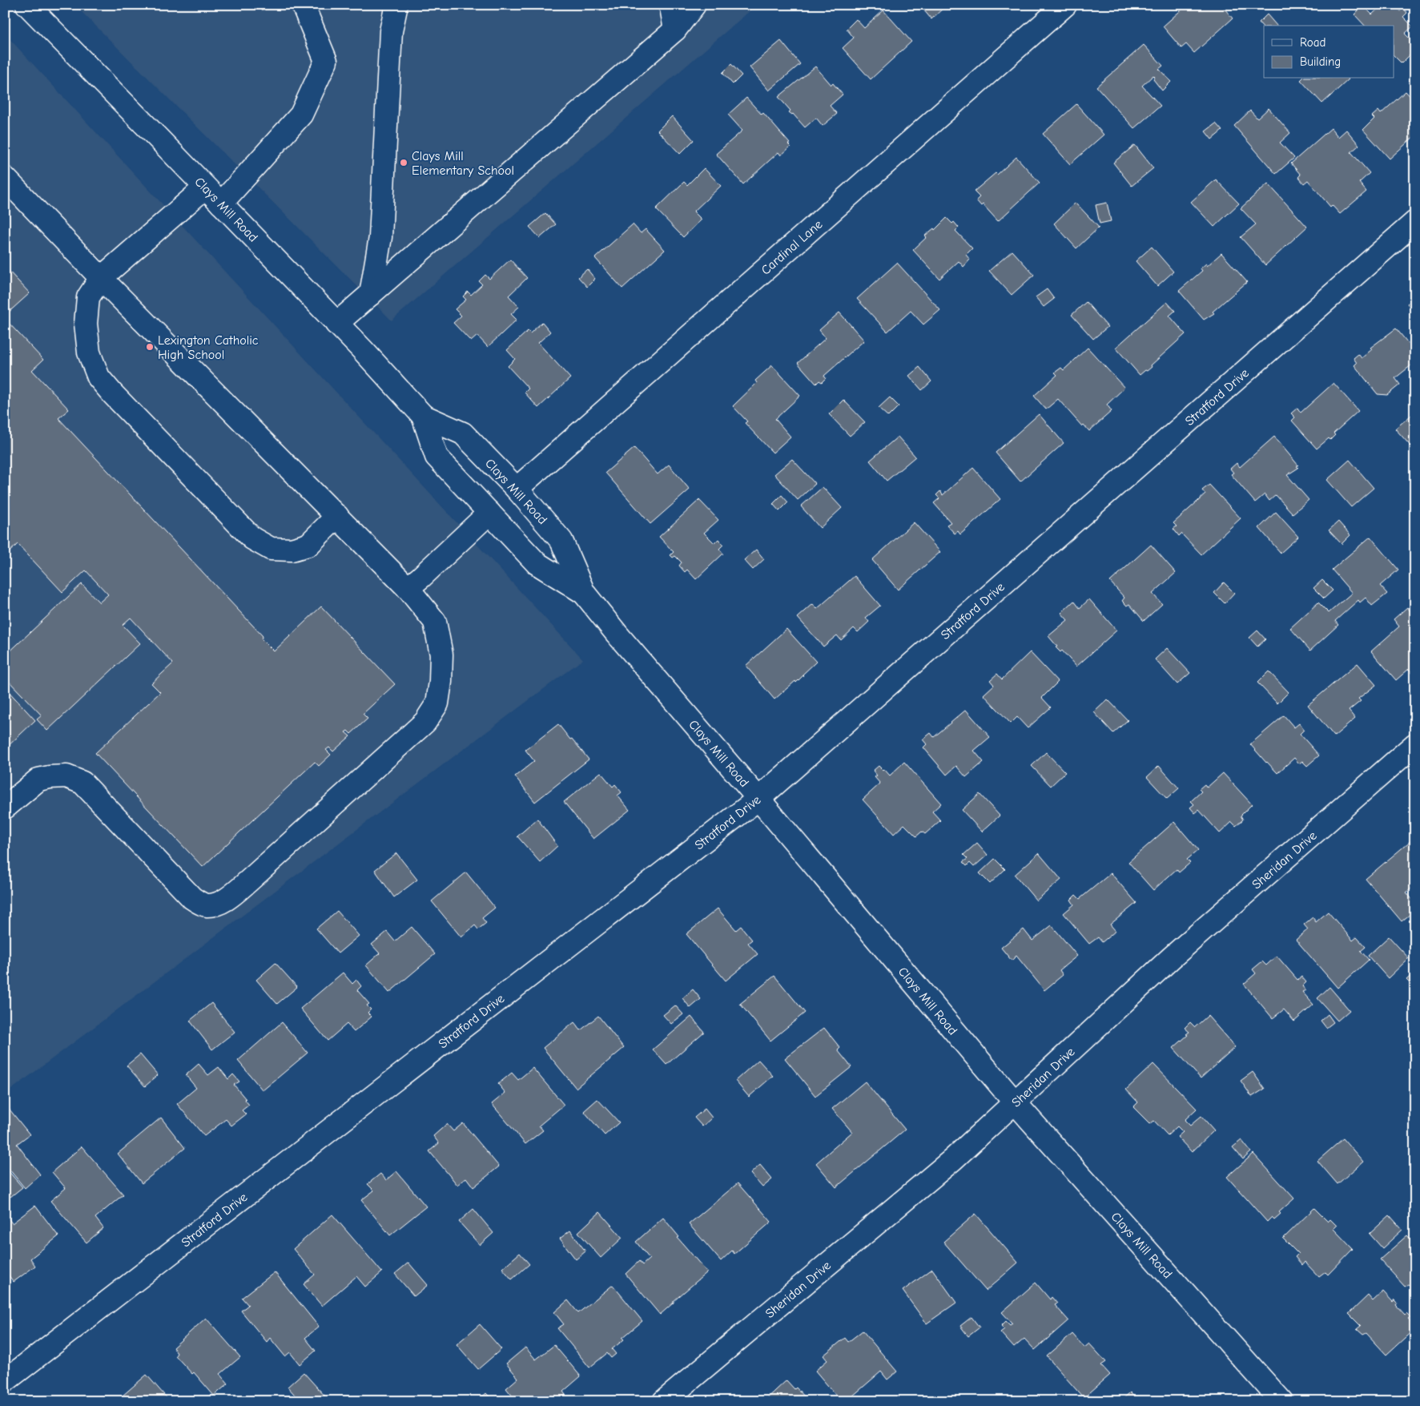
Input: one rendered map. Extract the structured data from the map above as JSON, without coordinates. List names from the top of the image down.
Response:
{
  "streets": {
    "street": [
      "Clays Mill Road",
      "Cardinal Lane",
      "Stratford Drive",
      "Sheridan Drive"
    ]
  },
  "crossings": [
    ["Clays Mill Road", "Cardinal Lane"],
    ["Clays Mill Road", "Stratford Drive"],
    ["Clays Mill Road", "Sheridan Drive"]
  ],
  "places": ["Clays Mill Elementary School", "Lexington Catholic High School"],
  "legend": ["Road", "Building"]
}
